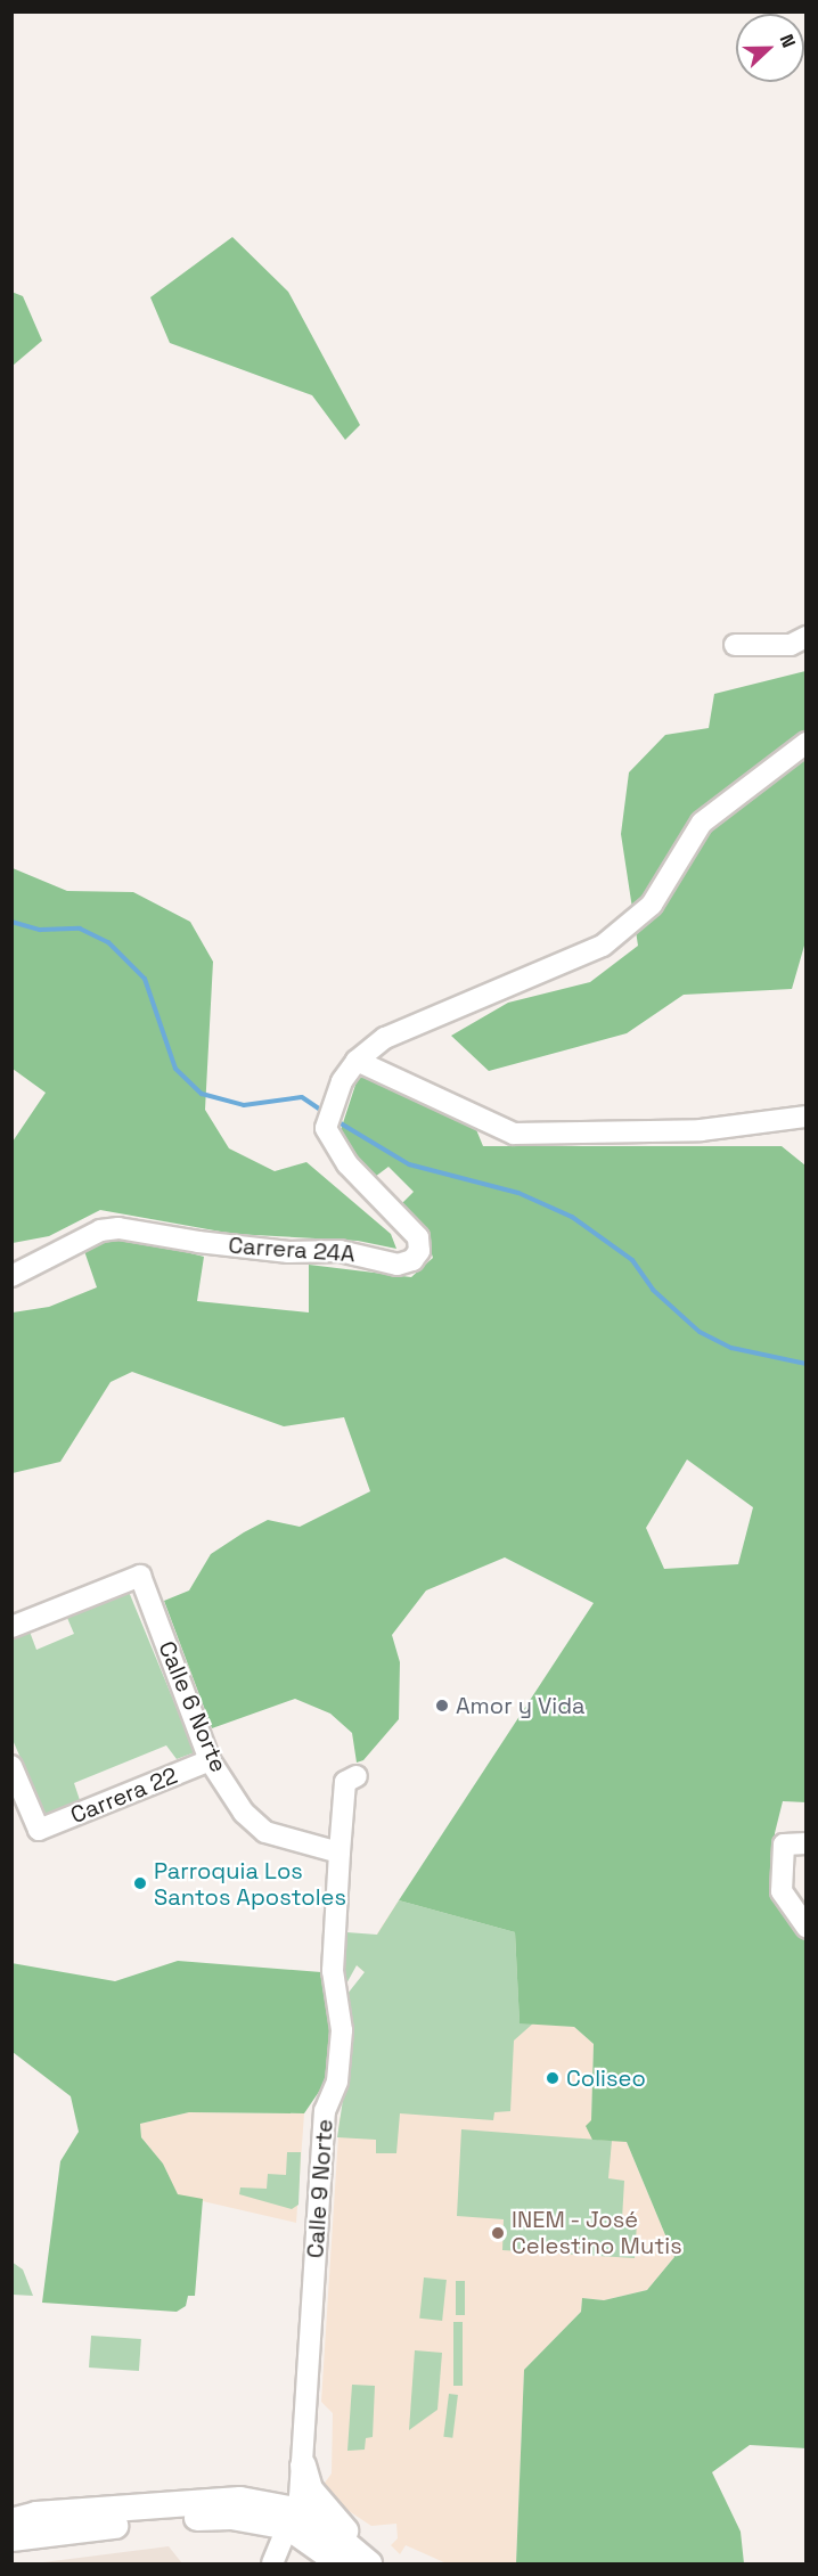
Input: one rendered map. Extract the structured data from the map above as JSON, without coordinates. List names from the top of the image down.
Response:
{
  "streets": {
    "street": [
      "Carrera 24A",
      "Calle 6 Norte",
      "Carrera 22",
      "Calle 9 Norte"
    ]
  },
  "crossings": [
    ["Calle 6 Norte", "Carrera 22"],
    ["Calle 6 Norte", "Calle 9 Norte"]
  ],
  "places": [
    "Amor y Vida",
    "Parroquia Los Santos Apostoles",
    "Coliseo",
    "INEM - José Celestino Mutis"
  ],
  "north": "right"
}
